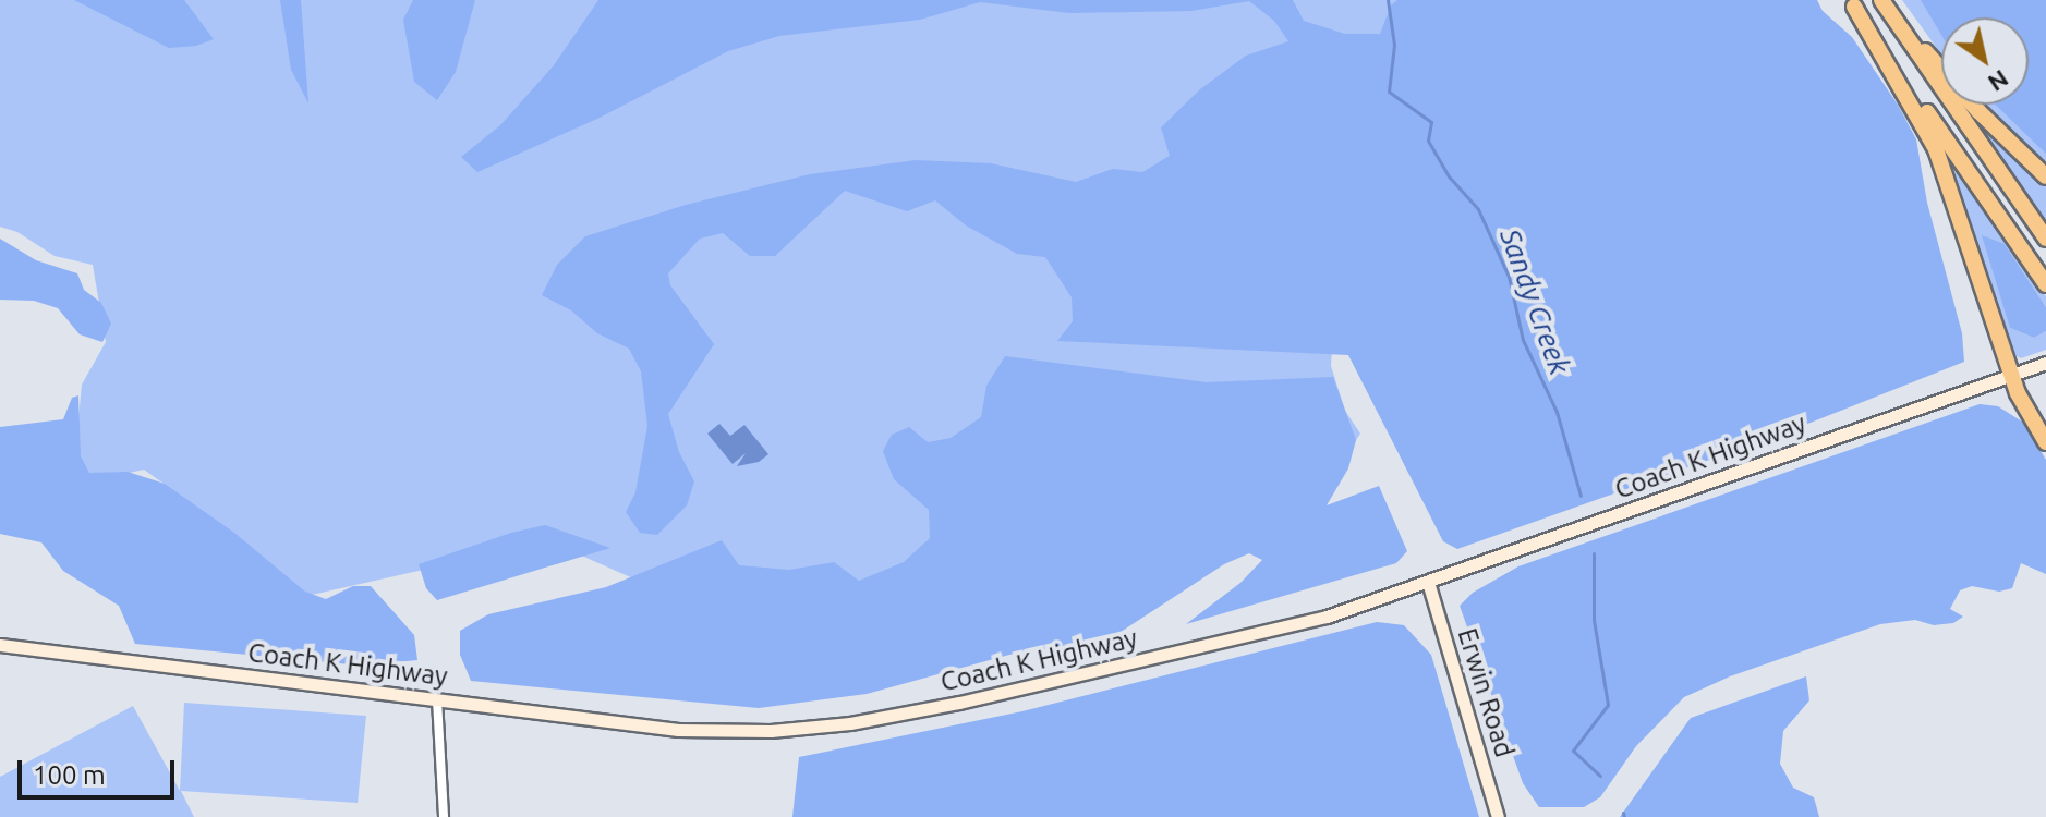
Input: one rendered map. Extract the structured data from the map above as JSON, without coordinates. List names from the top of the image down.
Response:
{
  "streets": {
    "main road": ["Coach K Highway", "Erwin Road"]
  },
  "crossings": [
    ["Coach K Highway", "Erwin Road"]
  ],
  "water": ["Sandy Creek"],
  "scale_bar": "100 m",
  "north": "bottom right"
}
